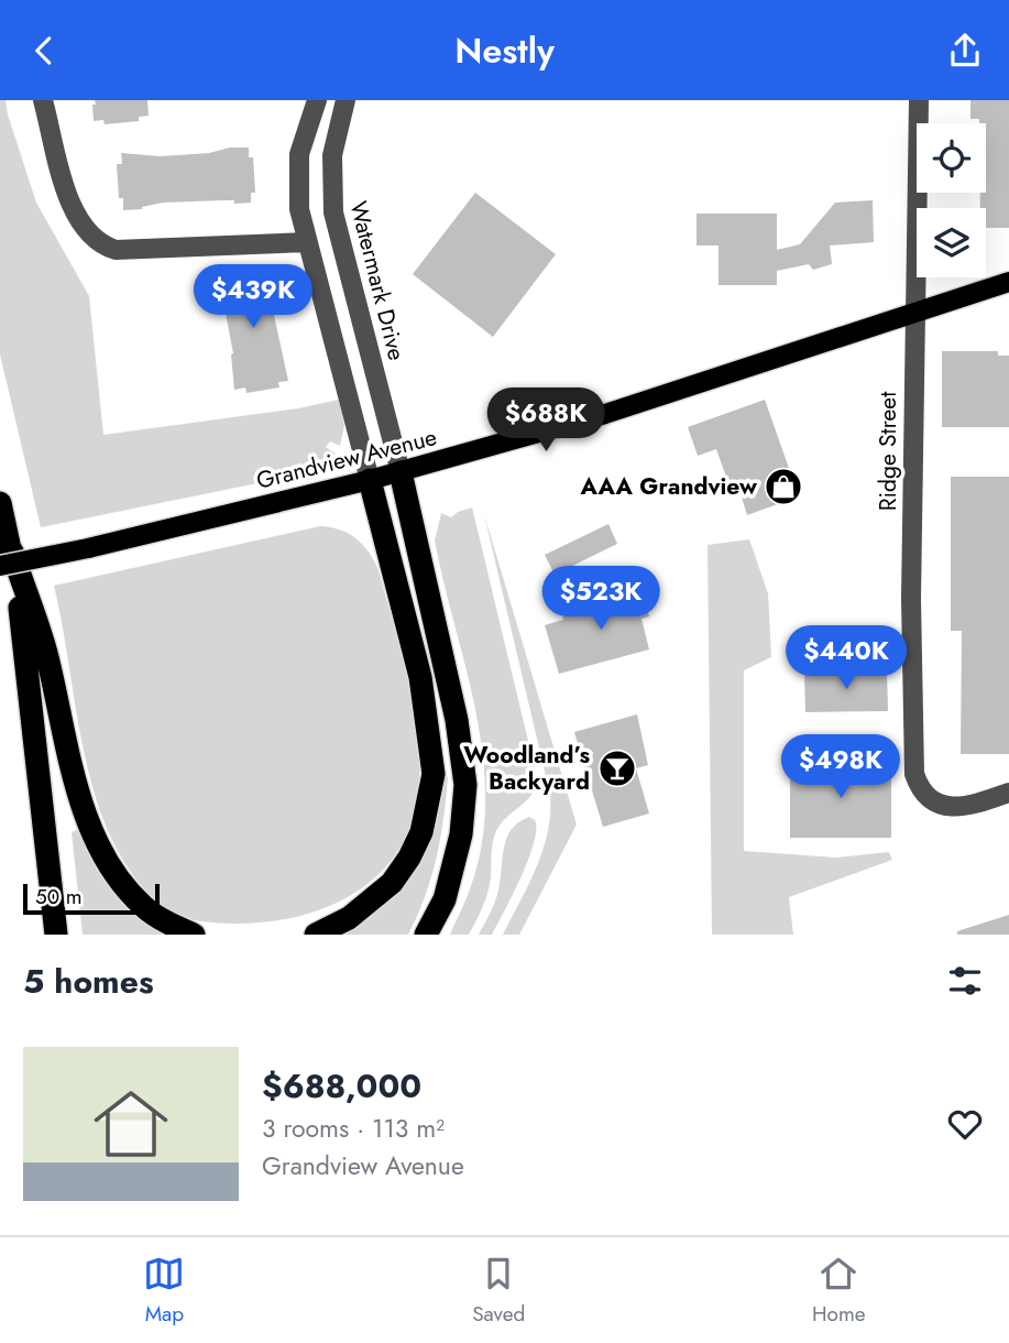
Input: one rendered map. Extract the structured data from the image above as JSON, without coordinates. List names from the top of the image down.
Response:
{
  "streets": {
    "main road": ["Grandview Avenue"],
    "street": ["Watermark Drive", "Ridge Street"]
  },
  "crossings": [
    ["Watermark Drive", "Grandview Avenue"],
    ["Ridge Street", "Grandview Avenue"]
  ],
  "places": {
    "shop": ["AAA Grandview"],
    "bar": ["Woodland’s Backyard"]
  },
  "scale_bar": "50 m",
  "page": {
    "header": "Nestly",
    "price": [
      "$439K",
      "$688K",
      "$523K",
      "$440K",
      "$498K"
    ],
    "scale": "50 m",
    "heading": "5 homes",
    "list": [
      {
        "name": "$688,000",
        "note": "3 rooms · 113 m² · Grandview Avenue"
      }
    ],
    "tabs": ["Map", "Saved", "Home"]
  }
}
